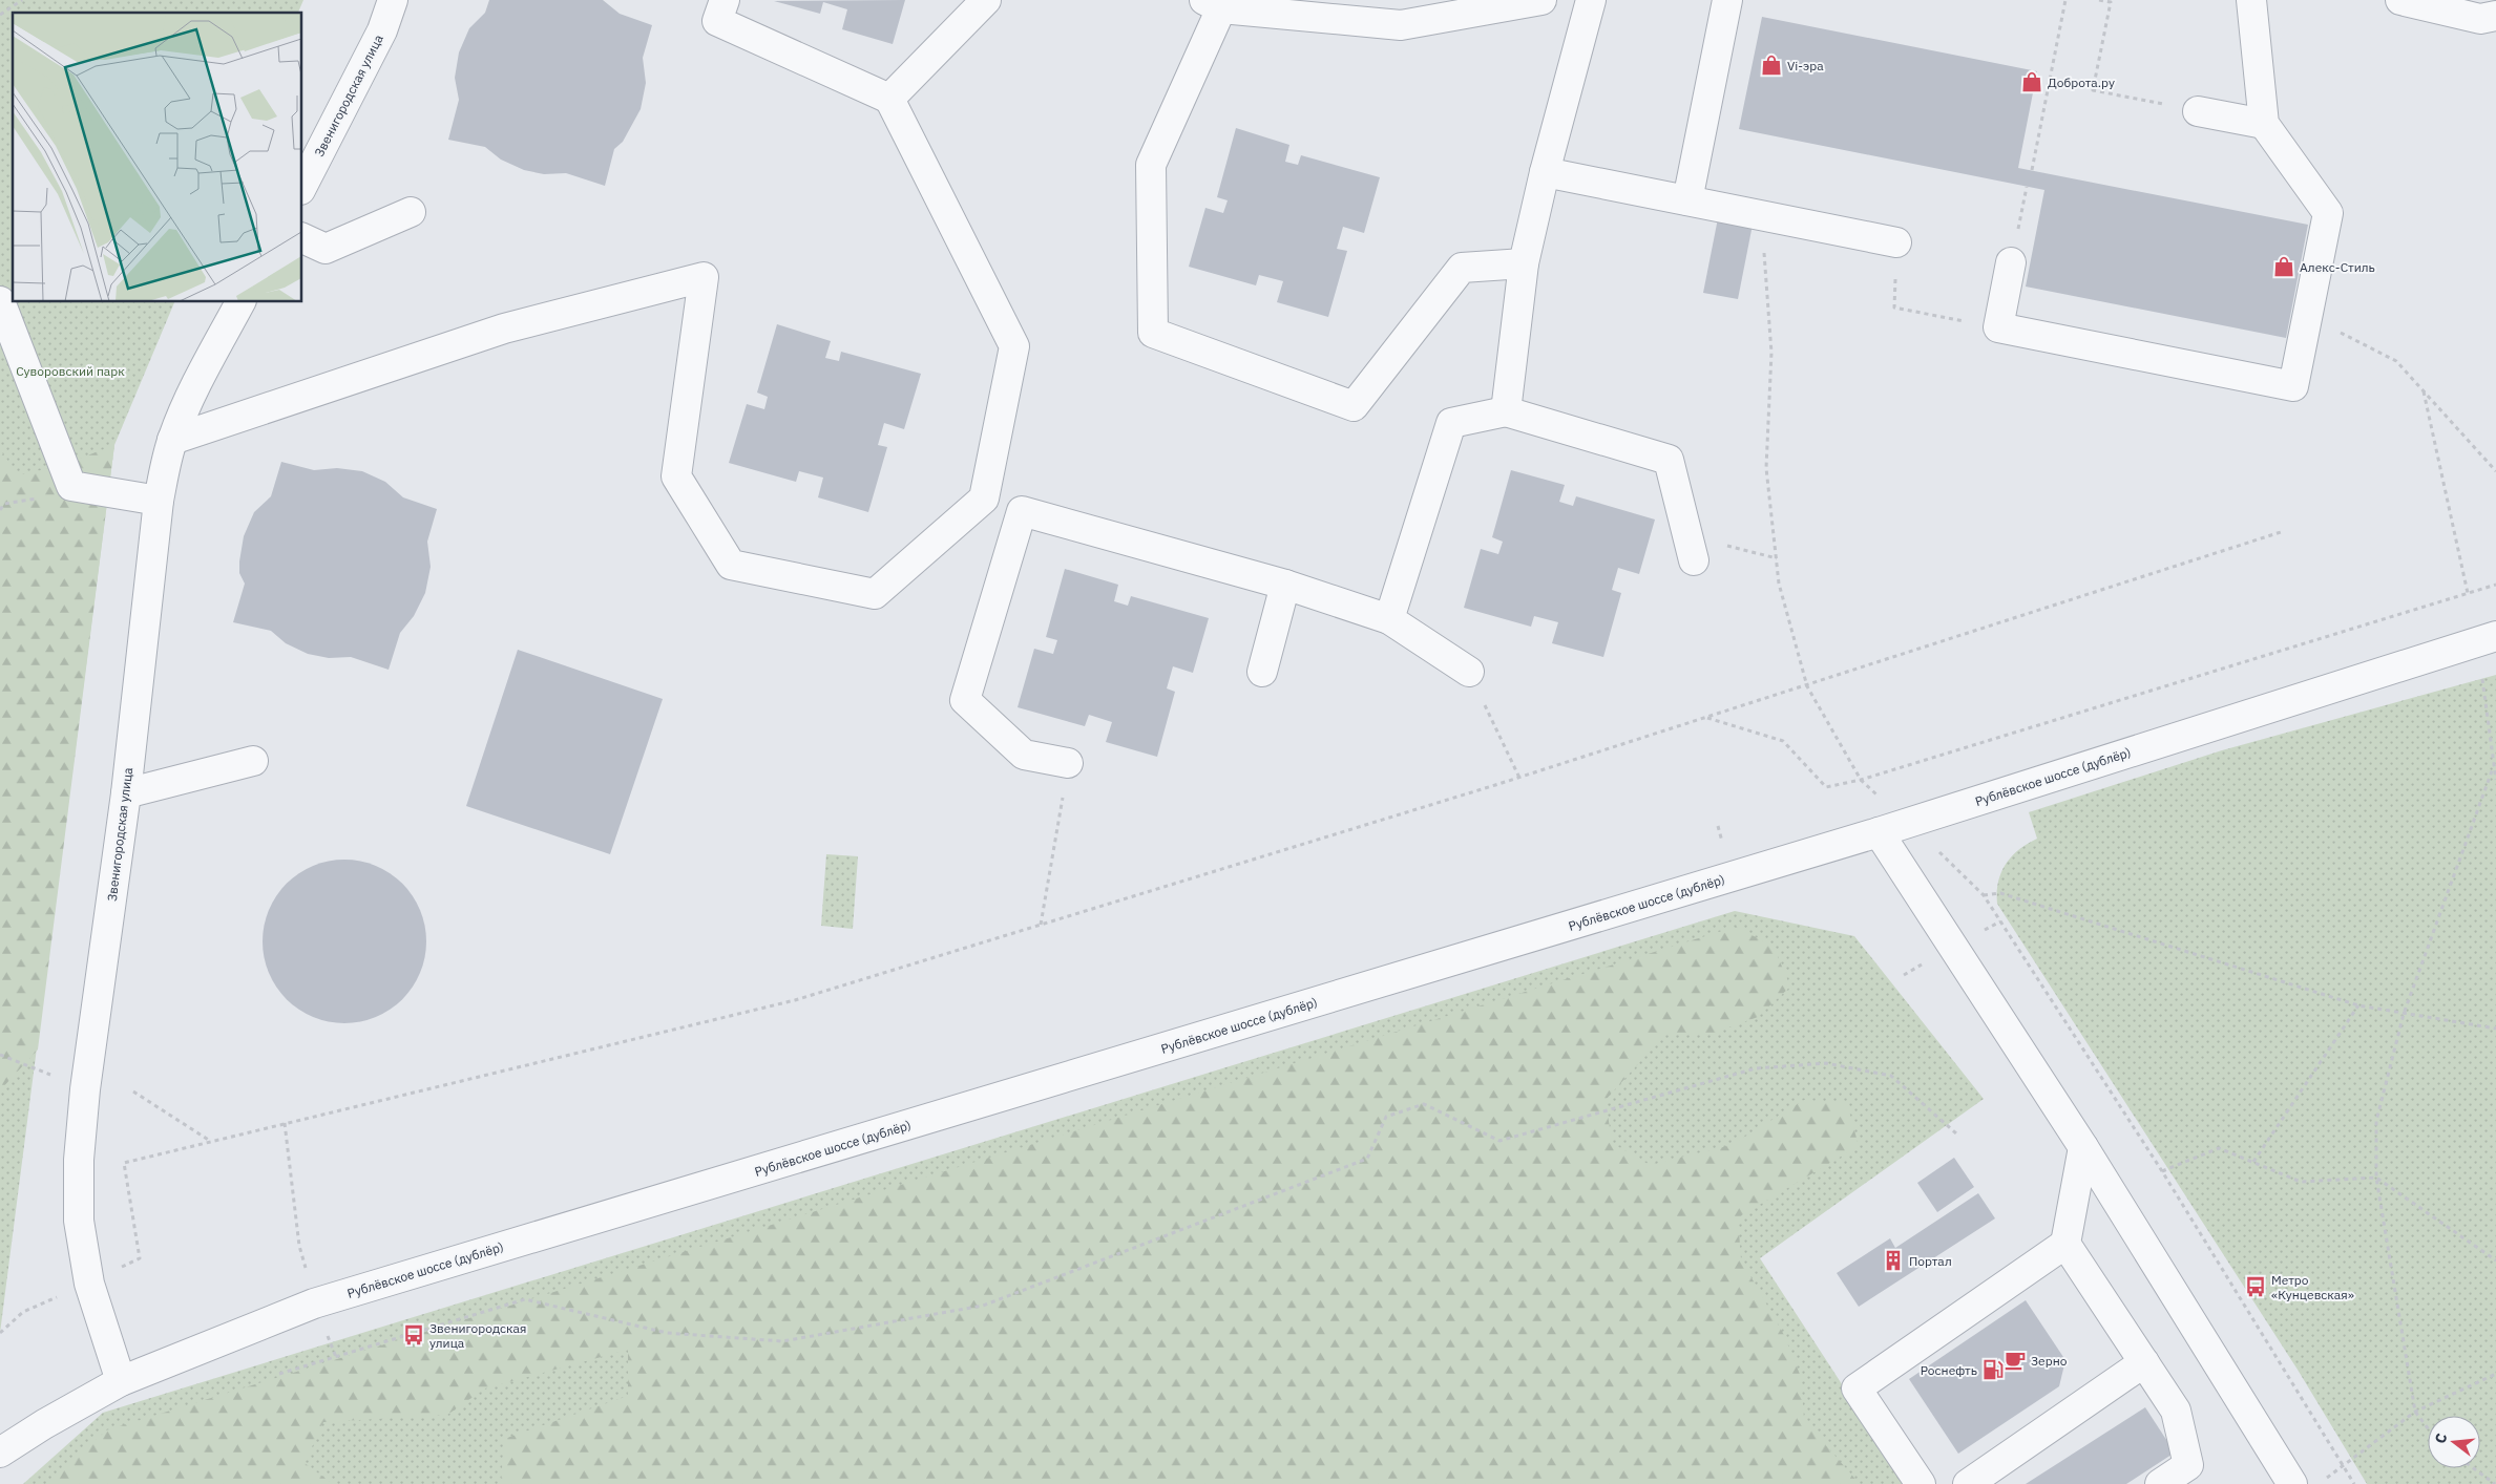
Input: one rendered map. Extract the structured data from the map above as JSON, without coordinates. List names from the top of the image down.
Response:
{
  "streets": {
    "street": ["Звенигородская улица", "Рублёвское шоссе (дублёр)"]
  },
  "crossings": [
    ["Звенигородская улица", "Рублёвское шоссе (дублёр)"]
  ],
  "parks": ["Суворовский парк"],
  "places": {
    "shop": ["Vi-эра", "Доброта.ру", "Алекс-Стиль"],
    "building": ["Портал"],
    "bus stop": ["Метро «Кунцевская»", "Звенигородская улица"],
    "cafe": ["Зерно"],
    "fuel station": ["Роснефть"]
  },
  "north": "left"
}
